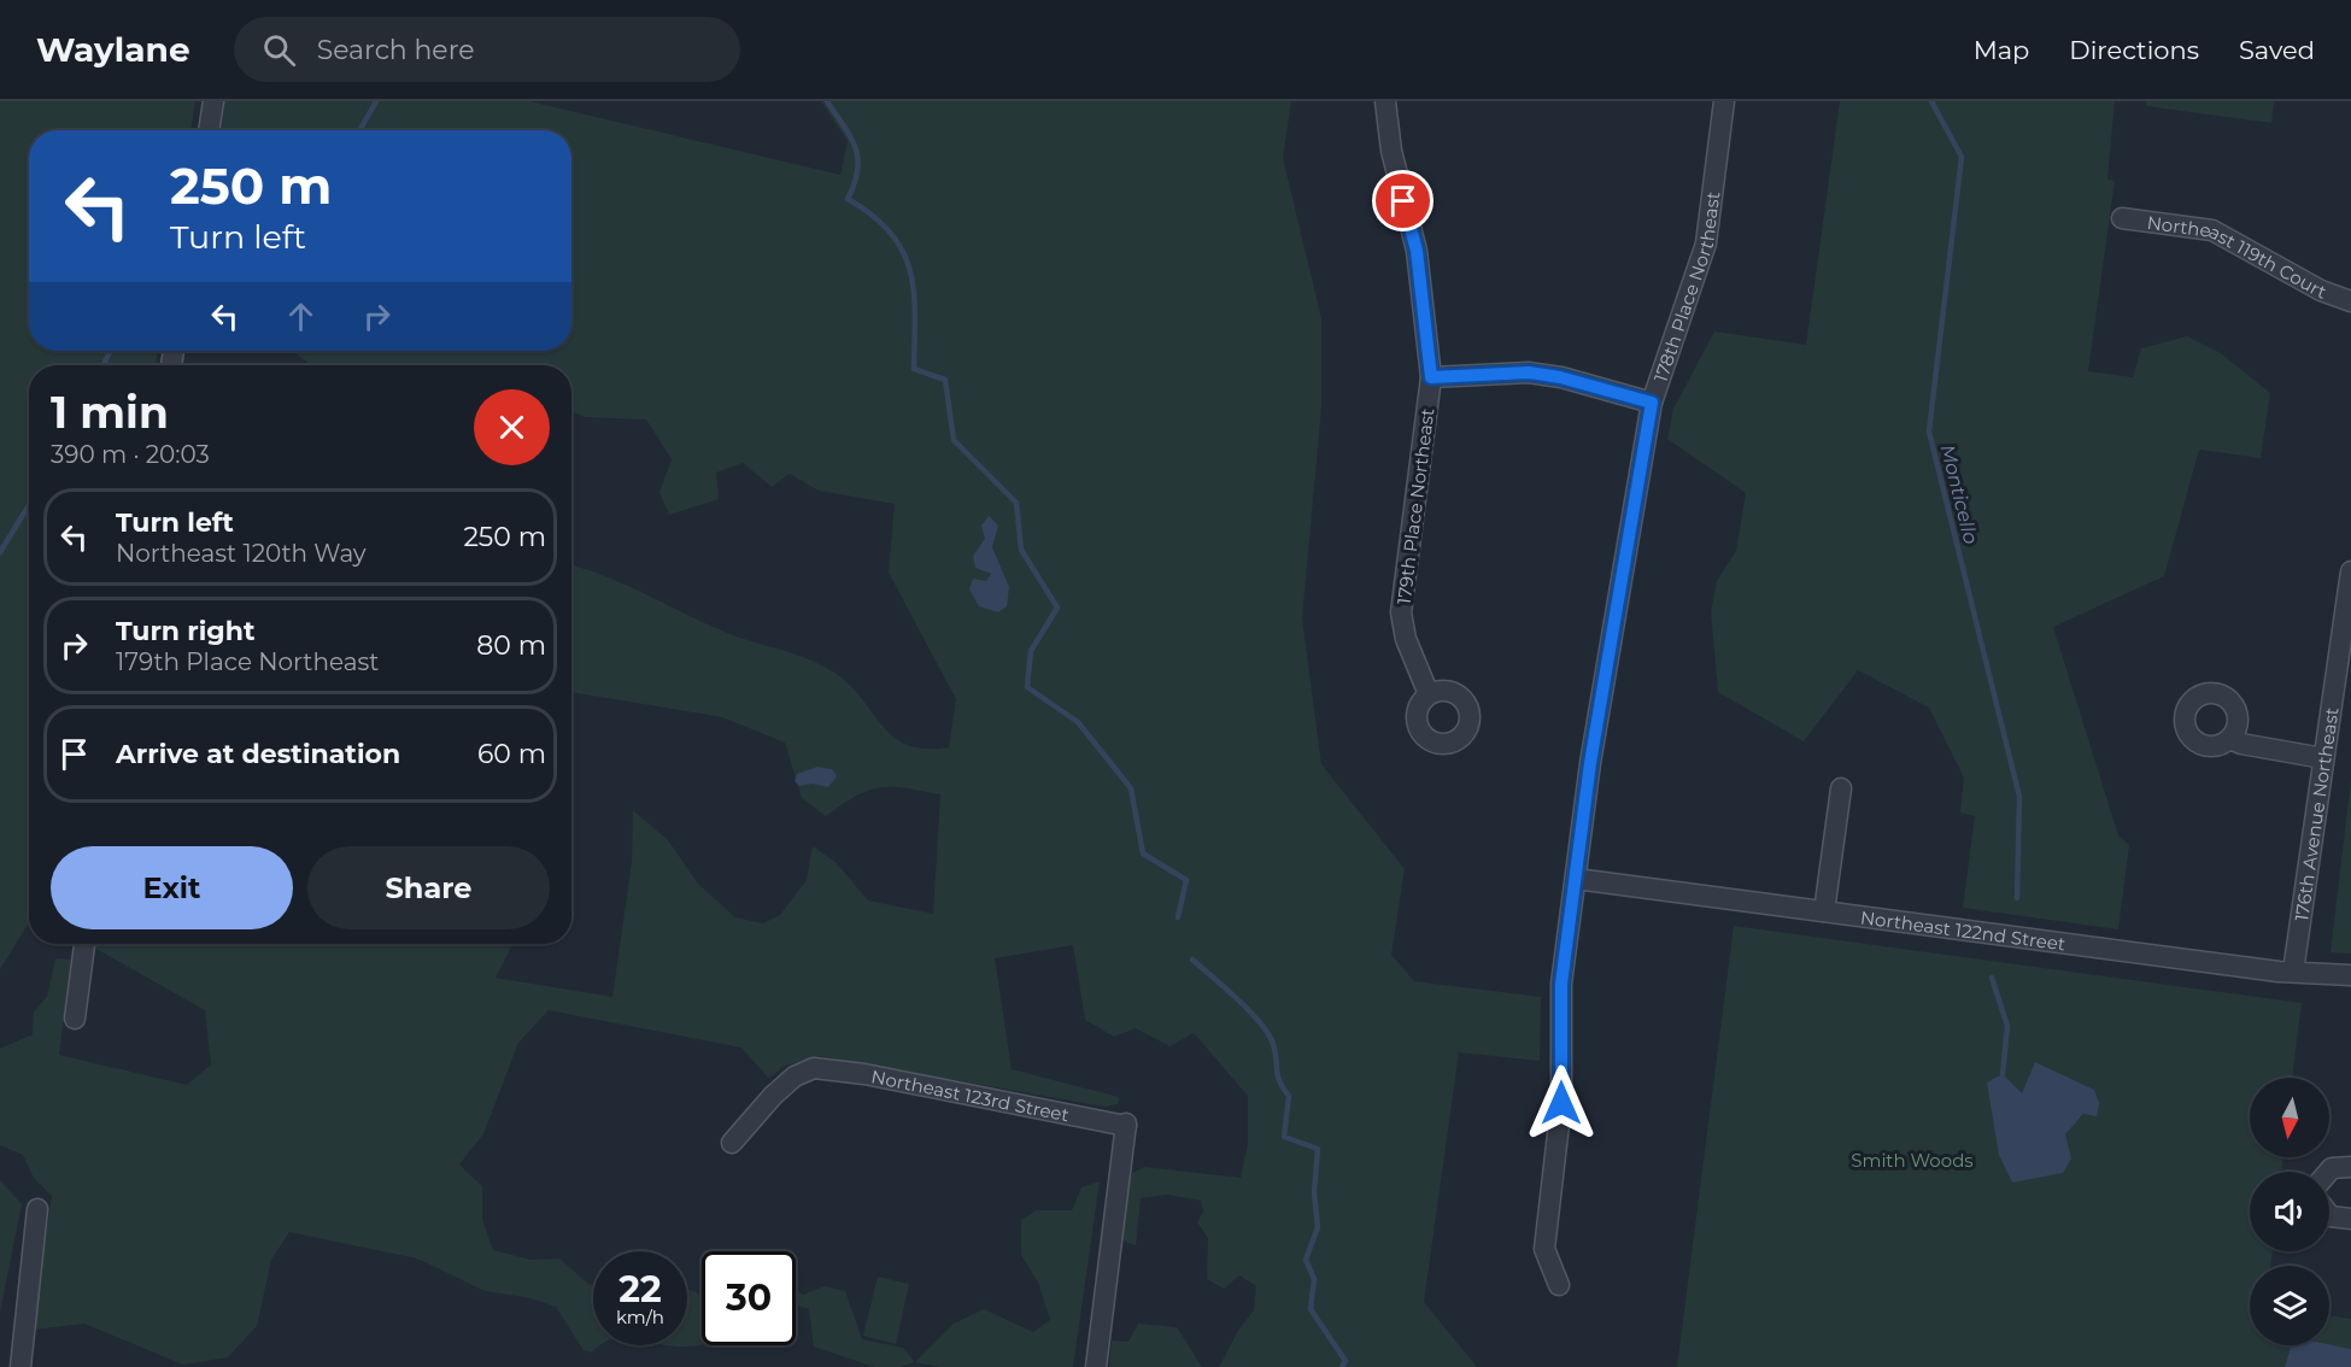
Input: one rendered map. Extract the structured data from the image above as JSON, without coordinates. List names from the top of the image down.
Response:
{
  "streets": {
    "street": [
      "Northeast 119th Court",
      "178th Place Northeast",
      "179th Place Northeast",
      "176th Avenue Northeast",
      "Northeast 122nd Street",
      "Northeast 123rd Street"
    ]
  },
  "crossings": [
    ["178th Place Northeast", "Northeast 122nd Street"],
    ["176th Avenue Northeast", "Northeast 122nd Street"]
  ],
  "water": ["Monticello"],
  "parks": ["Smith Woods"],
  "north": "bottom",
  "page": {
    "header": "Waylane",
    "search": "Search here",
    "nav": ["Map", "Directions", "Saved"],
    "turn": ["250 m", "Turn left"],
    "heading": ["1 min", "390 m · 20:03"],
    "list": [
      {
        "name": "Turn left",
        "note": "Northeast 120th Way",
        "value": "250 m"
      },
      {
        "name": "Turn right",
        "note": "179th Place Northeast",
        "value": "80 m"
      },
      {
        "name": "Arrive at destination",
        "value": "60 m"
      }
    ],
    "buttons": ["Exit", "Share"],
    "speed": "22 km/h",
    "limit": "30"
  }
}
